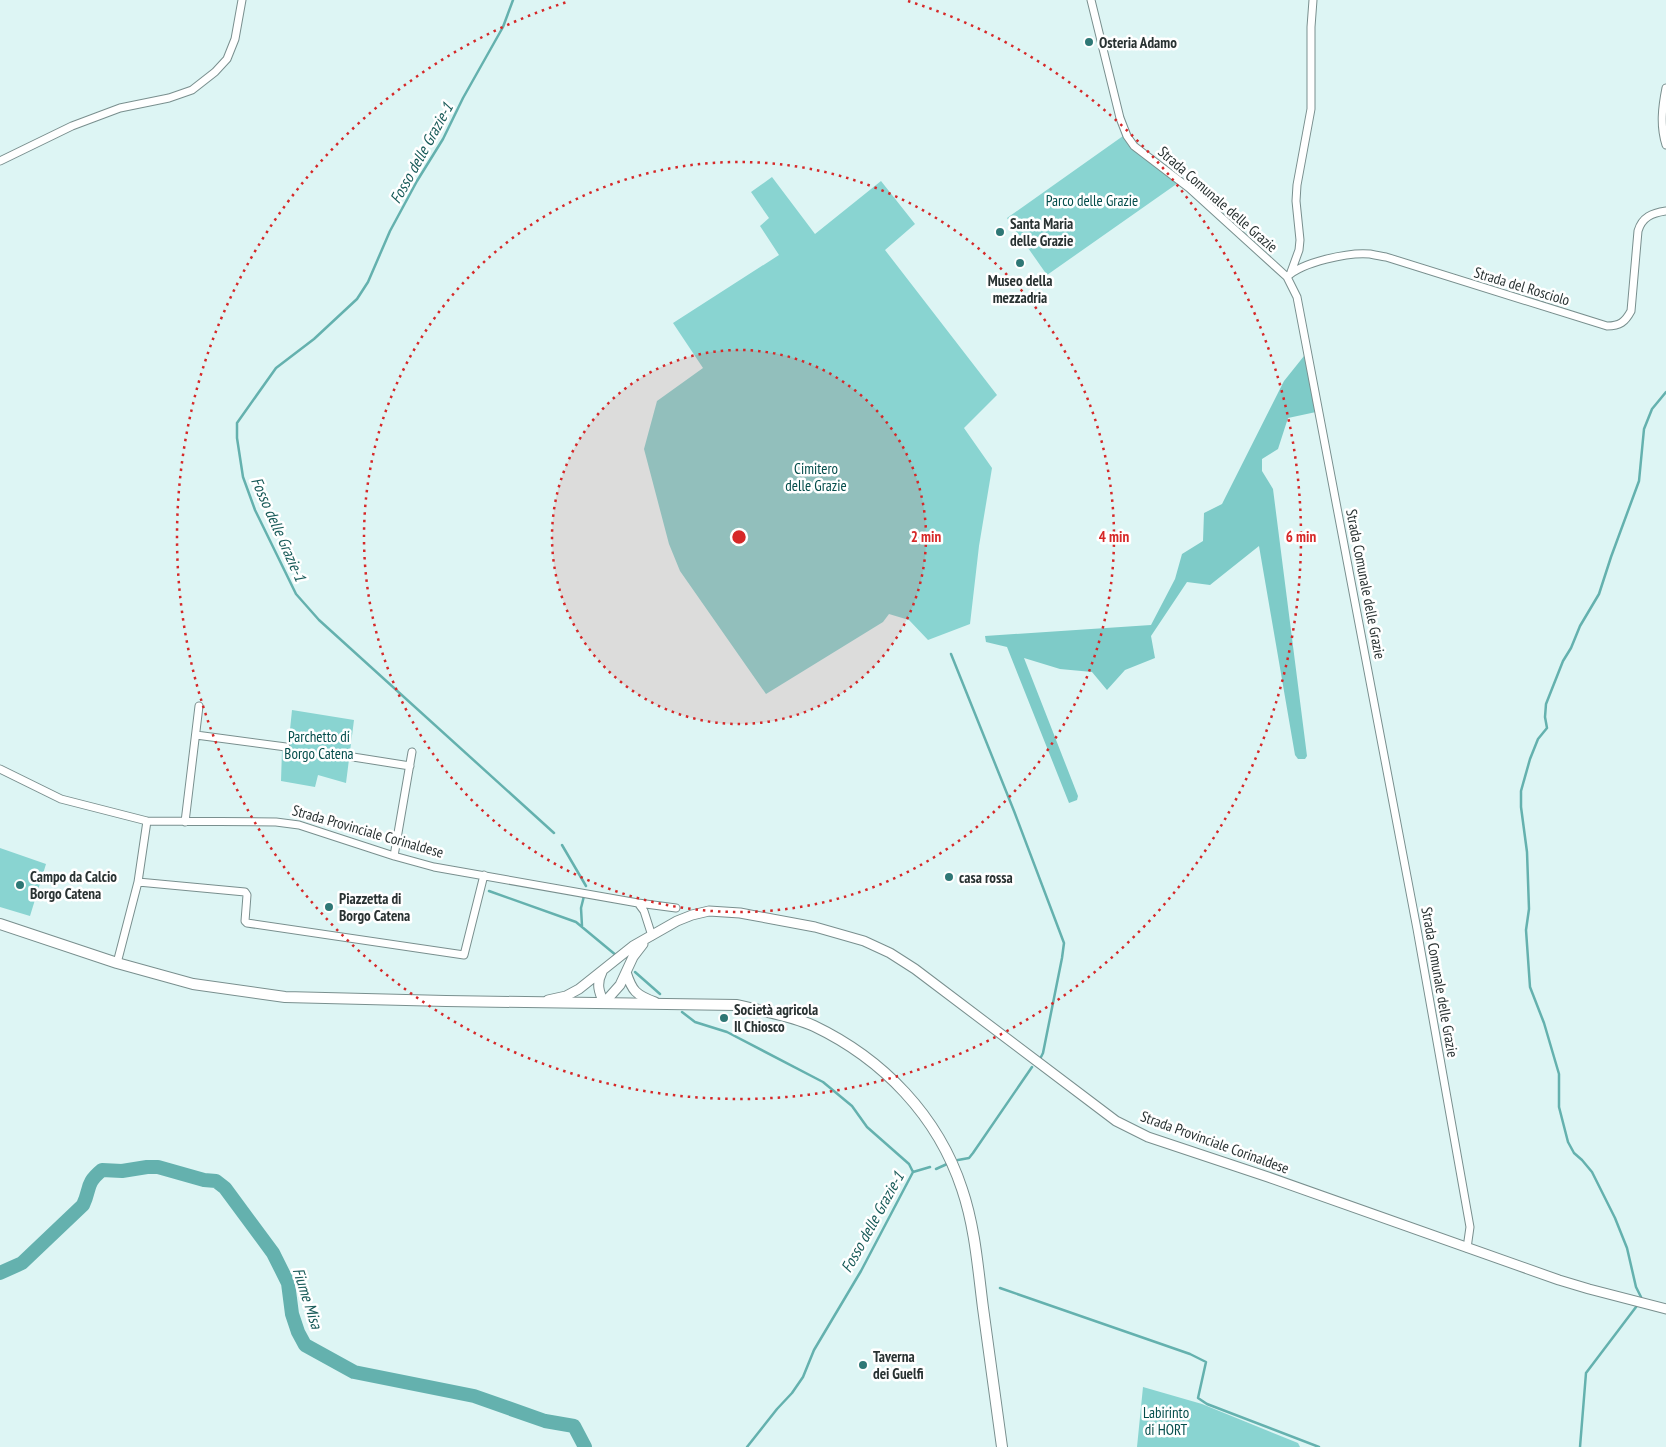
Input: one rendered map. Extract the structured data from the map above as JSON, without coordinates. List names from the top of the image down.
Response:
{
  "streets": {
    "main road": ["Strada Provinciale Corinaldese"],
    "street": ["Strada Comunale delle Grazie", "Strada del Rosciolo"]
  },
  "crossings": [
    ["Strada Comunale delle Grazie", "Strada del Rosciolo"],
    ["Strada Comunale delle Grazie", "Strada Provinciale Corinaldese"]
  ],
  "water": ["Fosso delle Grazie-1", "Fiume Misa"],
  "parks": [
    "Parco delle Grazie",
    "Cimitero delle Grazie",
    "Parchetto di Borgo Catena",
    "Labirinto di HORT"
  ],
  "places": [
    "Osteria Adamo",
    "Santa Maria delle Grazie",
    "Museo della mezzadria",
    "casa rossa",
    "Campo da Calcio Borgo Catena",
    "Piazzetta di Borgo Catena",
    "Società agricola Il Chiosco",
    "Taverna dei Guelfi"
  ],
  "rings": ["2 min", "4 min", "6 min"]
}
